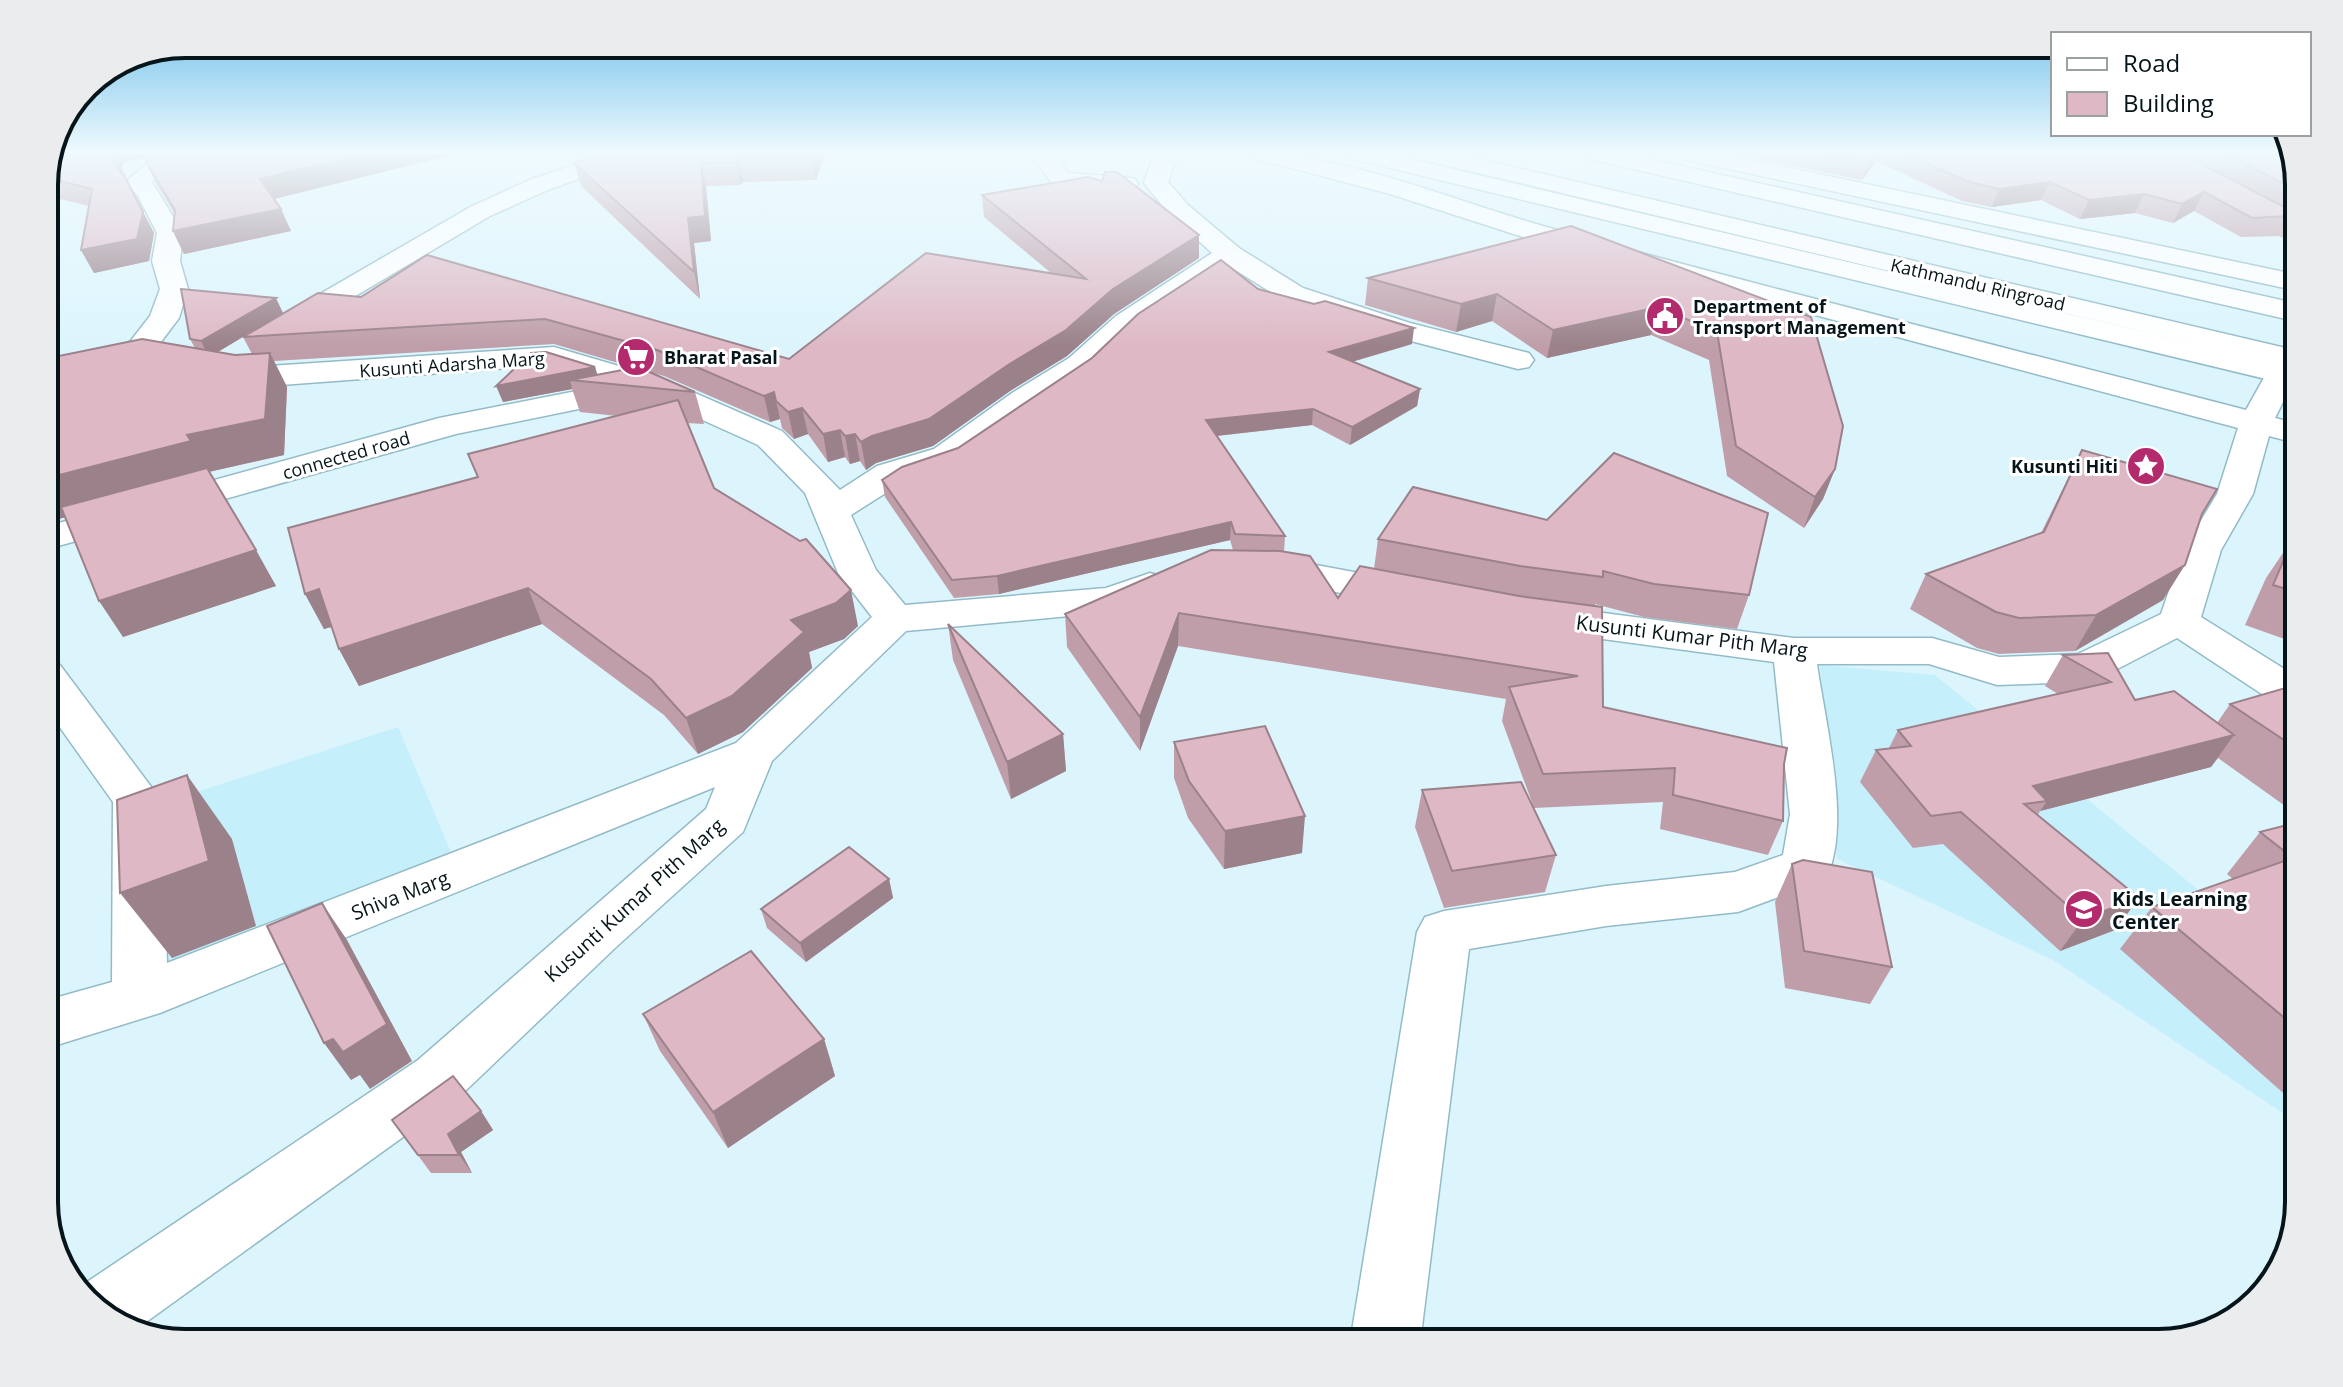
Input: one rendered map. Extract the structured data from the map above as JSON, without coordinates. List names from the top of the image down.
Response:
{
  "streets": {
    "main road": [
      "Kathmandu Ringroad",
      "Kusunti Adarsha Marg",
      "connected road",
      "Kusunti Kumar Pith Marg",
      "Shiva Marg"
    ]
  },
  "crossings": [
    ["Kusunti Adarsha Marg", "connected road"],
    ["Kusunti Adarsha Marg", "Kusunti Kumar Pith Marg"],
    ["Kusunti Kumar Pith Marg", "Shiva Marg"]
  ],
  "places": {
    "public building": ["Department of Transport Management"],
    "supermarket": ["Bharat Pasal"],
    "place": ["Kusunti Hiti"],
    "school or university": ["Kids Learning Center"]
  },
  "legend": ["Road", "Building"]
}
